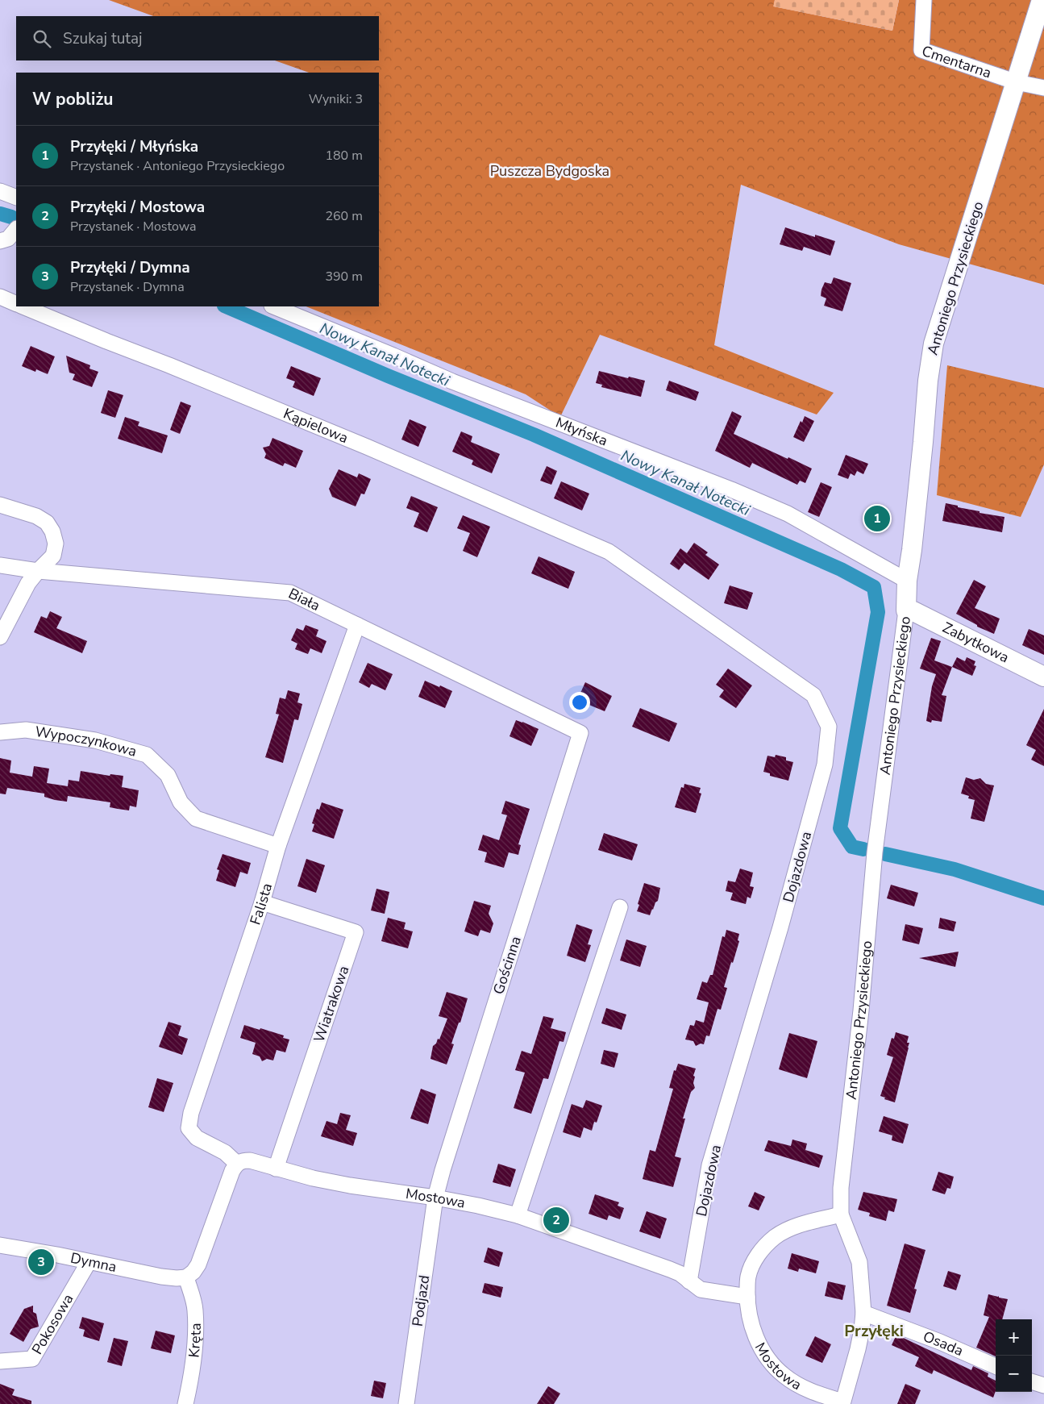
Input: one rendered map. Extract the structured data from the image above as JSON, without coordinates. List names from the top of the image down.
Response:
{
  "streets": {
    "street": [
      "Cmentarna",
      "Antoniego Przysieckiego",
      "Kąpielowa",
      "Młyńska",
      "Biała",
      "Zabytkowa",
      "Wypoczynkowa",
      "Dojazdowa",
      "Falista",
      "Gościnna",
      "Wiatrakowa",
      "Mostowa",
      "Dymna",
      "Podjazd",
      "Pokosowa",
      "Kręta",
      "Osada"
    ]
  },
  "crossings": [
    ["Cmentarna", "Antoniego Przysieckiego"],
    ["Antoniego Przysieckiego", "Młyńska"],
    ["Antoniego Przysieckiego", "Zabytkowa"],
    ["Antoniego Przysieckiego", "Mostowa"],
    ["Antoniego Przysieckiego", "Osada"],
    ["Kąpielowa", "Dojazdowa"],
    ["Biała", "Falista"],
    ["Biała", "Gościnna"],
    ["Wypoczynkowa", "Falista"],
    ["Dojazdowa", "Mostowa"],
    ["Falista", "Wiatrakowa"],
    ["Falista", "Mostowa"],
    ["Gościnna", "Mostowa"],
    ["Gościnna", "Podjazd"],
    ["Wiatrakowa", "Mostowa"],
    ["Mostowa", "Podjazd"],
    ["Dymna", "Pokosowa"],
    ["Dymna", "Kręta"]
  ],
  "districts": ["Przyłęki"],
  "water": ["Nowy Kanał Notecki"],
  "parks": ["Puszcza Bydgoska"],
  "page": {
    "search": "Szukaj tutaj",
    "heading": ["W pobliżu", "Wyniki: 3"],
    "list": [
      {
        "mark": "1",
        "name": "Przyłęki / Młyńska",
        "note": "Przystanek · Antoniego Przysieckiego",
        "value": "180 m"
      },
      {
        "mark": "2",
        "name": "Przyłęki / Mostowa",
        "note": "Przystanek · Mostowa",
        "value": "260 m"
      },
      {
        "mark": "3",
        "name": "Przyłęki / Dymna",
        "note": "Przystanek · Dymna",
        "value": "390 m"
      }
    ],
    "pins": ["1", "2", "3"],
    "map_buttons": ["+", "−"]
  }
}
